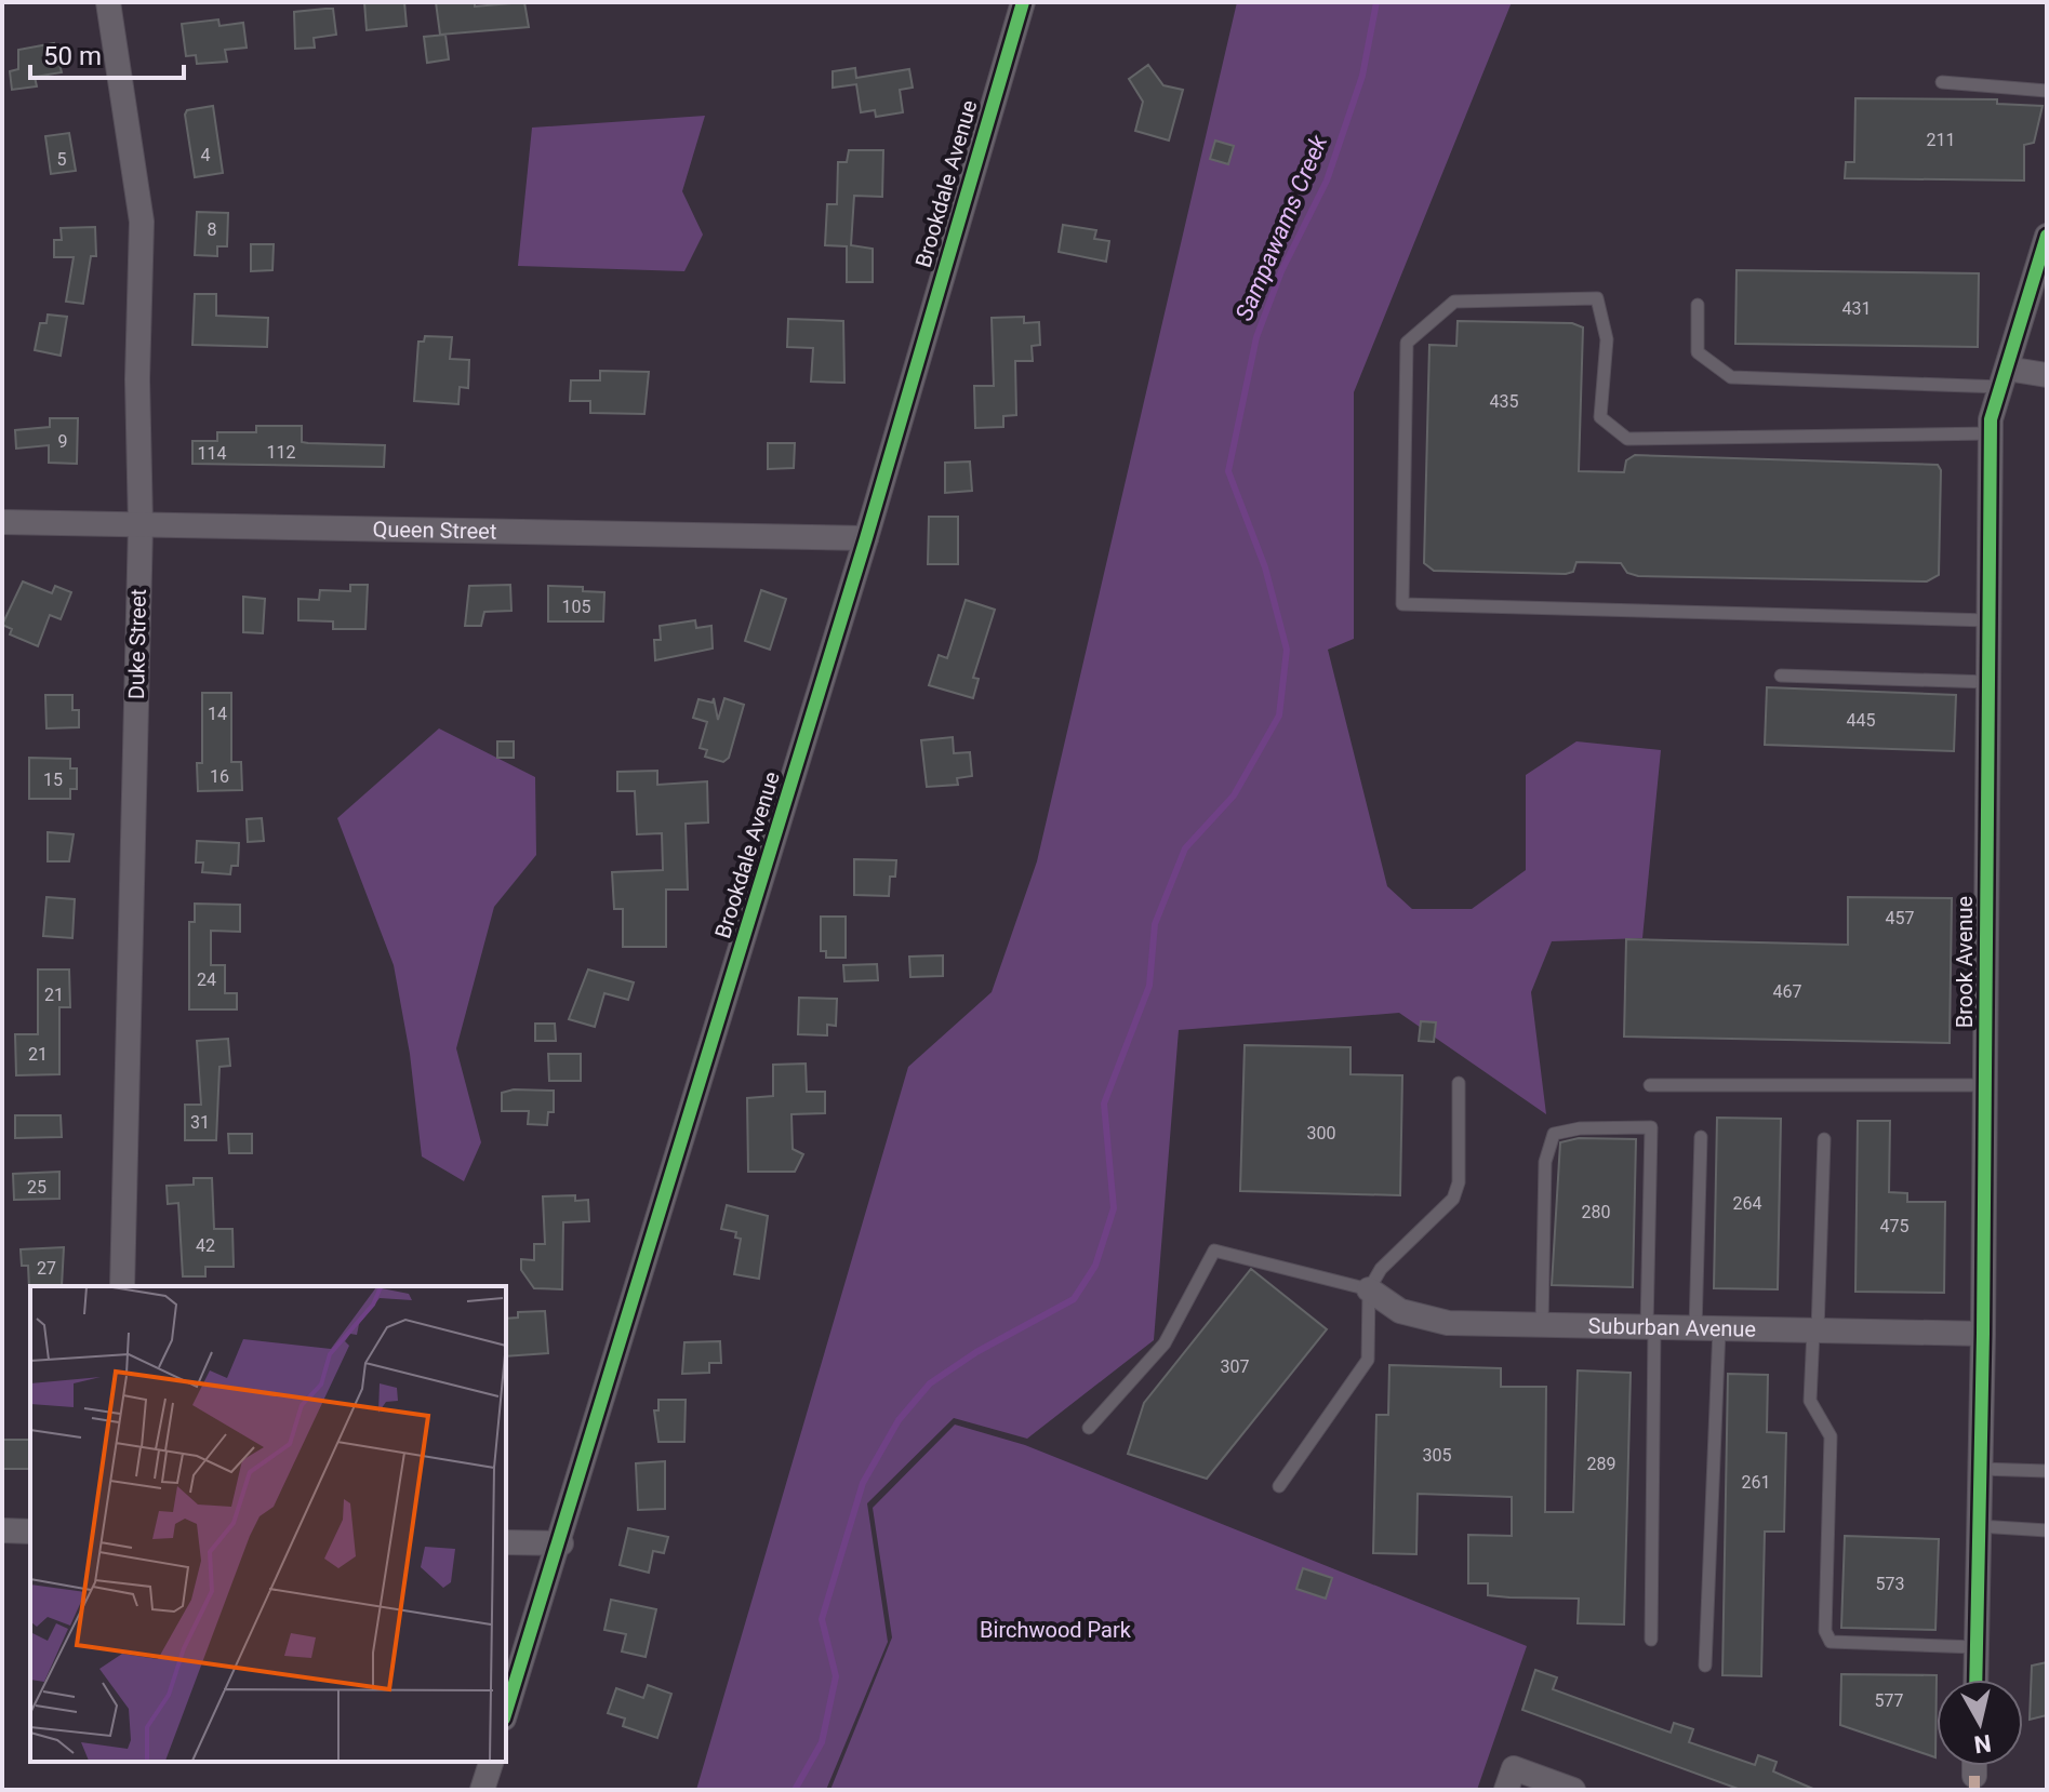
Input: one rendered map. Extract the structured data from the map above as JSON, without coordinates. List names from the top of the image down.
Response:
{
  "streets": {
    "street": [
      "Brookdale Avenue",
      "Queen Street",
      "Duke Street",
      "Brook Avenue",
      "Suburban Avenue"
    ]
  },
  "crossings": [
    ["Brookdale Avenue", "Queen Street"],
    ["Queen Street", "Duke Street"],
    ["Brook Avenue", "Suburban Avenue"]
  ],
  "water": ["Sampawams Creek"],
  "parks": ["Birchwood Park"],
  "house_numbers": [
    "211",
    "4",
    "5",
    "8",
    "431",
    "435",
    "9",
    "112",
    "114",
    "105",
    "14",
    "445",
    "16",
    "15",
    "457",
    "24",
    "467",
    "21",
    "21",
    "31",
    "300",
    "25",
    "264",
    "280",
    "475",
    "42",
    "27",
    "307",
    "305",
    "289",
    "261",
    "573",
    "577"
  ],
  "scale_bar": "50 m",
  "north": "bottom"
}
